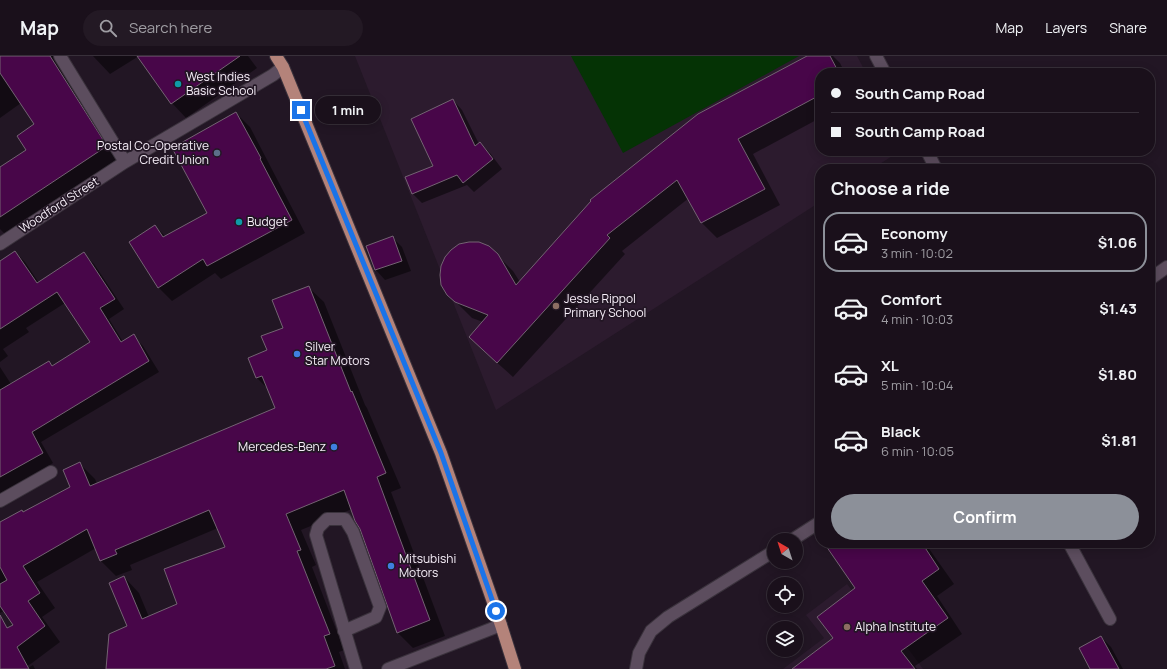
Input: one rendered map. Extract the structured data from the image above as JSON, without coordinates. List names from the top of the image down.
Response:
{
  "streets": {
    "street": ["Woodford Street"]
  },
  "places": [
    "West Indies Basic School",
    "Postal Co-Operative Credit Union",
    "Budget",
    "Jessle Rippol Primary School",
    "Silver Star Motors",
    "Mercedes-Benz",
    "Mitsubishi Motors",
    "Alpha Institute"
  ],
  "north": "top left",
  "page": {
    "header": "Map",
    "search": "Search here",
    "nav": ["Map", "Layers", "Share"],
    "banner": ["South Camp Road", "South Camp Road"],
    "bubble": "1 min",
    "heading": "Choose a ride",
    "list": [
      {
        "name": "Economy",
        "note": "3 min · 10:02",
        "value": "$1.06"
      },
      {
        "name": "Comfort",
        "note": "4 min · 10:03",
        "value": "$1.43"
      },
      {
        "name": "XL",
        "note": "5 min · 10:04",
        "value": "$1.80"
      },
      {
        "name": "Black",
        "note": "6 min · 10:05",
        "value": "$1.81"
      }
    ],
    "buttons": "Confirm"
  }
}
